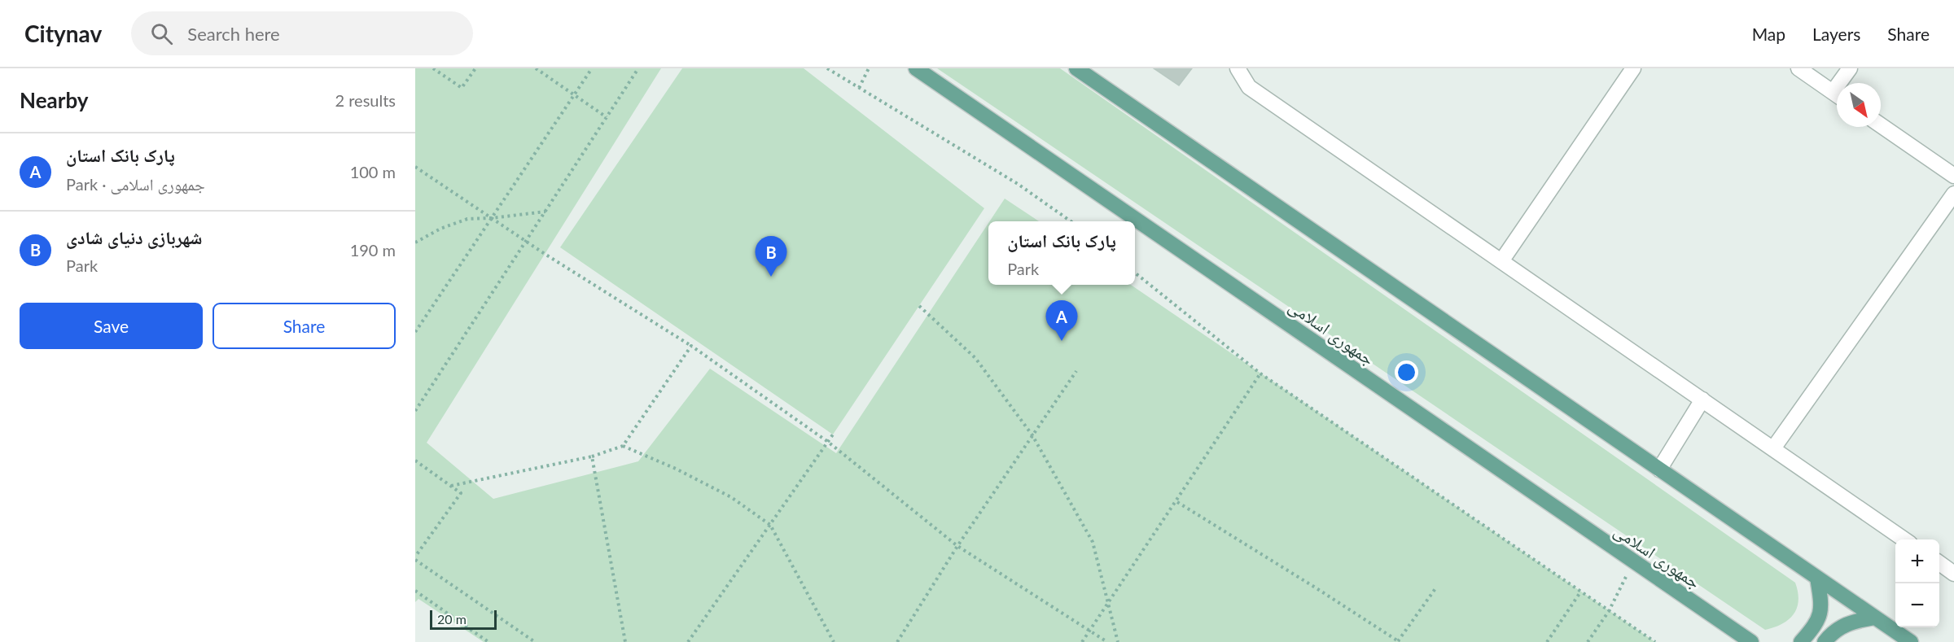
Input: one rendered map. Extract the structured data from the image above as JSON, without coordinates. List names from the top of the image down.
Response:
{
  "streets": {
    "main road": ["جمهوری اسلامی"]
  },
  "scale_bar": "20 m",
  "north": "bottom right",
  "page": {
    "header": "Citynav",
    "search": "Search here",
    "nav": ["Map", "Layers", "Share"],
    "heading": ["Nearby", "2 results"],
    "list": [
      {
        "mark": "A",
        "name": "پارک بانک استان",
        "note": "Park · جمهوری اسلامی",
        "value": "100 m"
      },
      {
        "mark": "B",
        "name": "شهربازی دنیای شادی",
        "note": "Park",
        "value": "190 m"
      }
    ],
    "popup": ["پارک بانک استان", "Park"],
    "pins": ["B", "A"],
    "buttons": ["Save", "Share"],
    "map_buttons": ["+", "−"],
    "scale": "20 m"
  }
}
